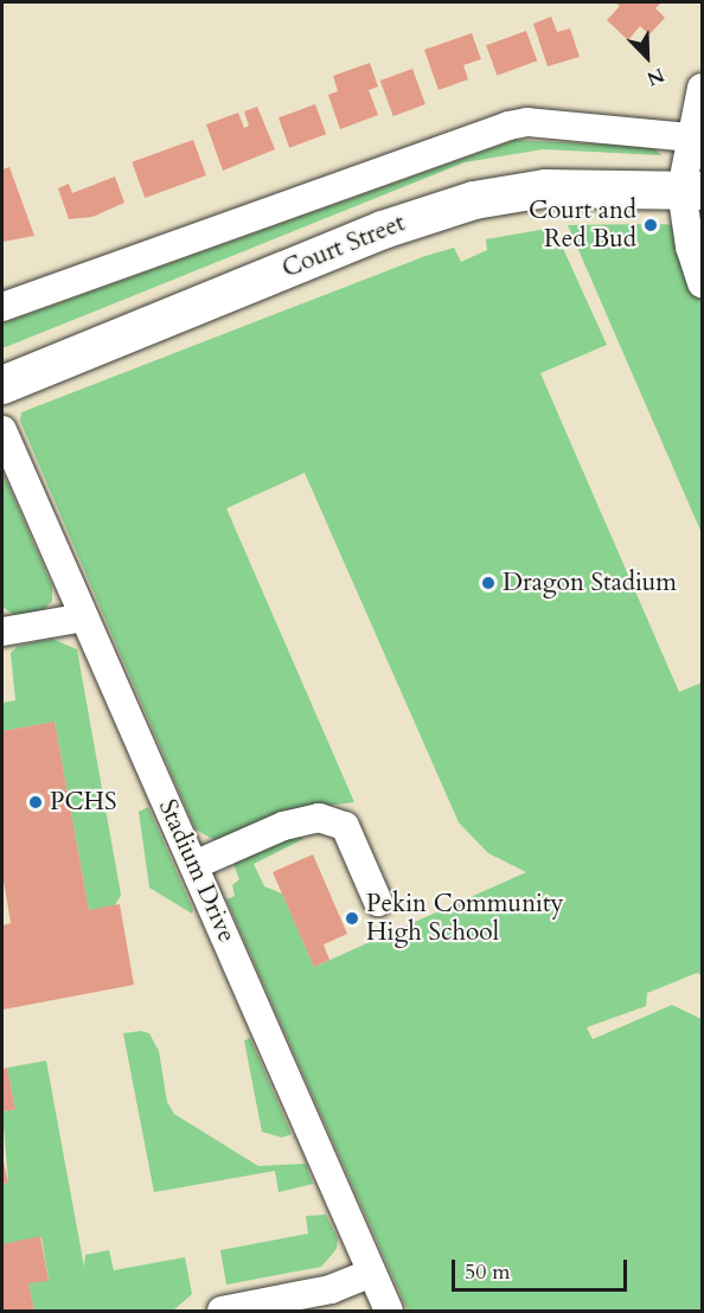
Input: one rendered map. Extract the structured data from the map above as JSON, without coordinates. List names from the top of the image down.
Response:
{
  "streets": {
    "main road": ["Court Street"],
    "street": ["Stadium Drive"]
  },
  "places": [
    "Court and Red Bud",
    "Dragon Stadium",
    "PCHS",
    "Pekin Community High School"
  ],
  "scale_bar": "50 m",
  "north": "bottom right"
}
